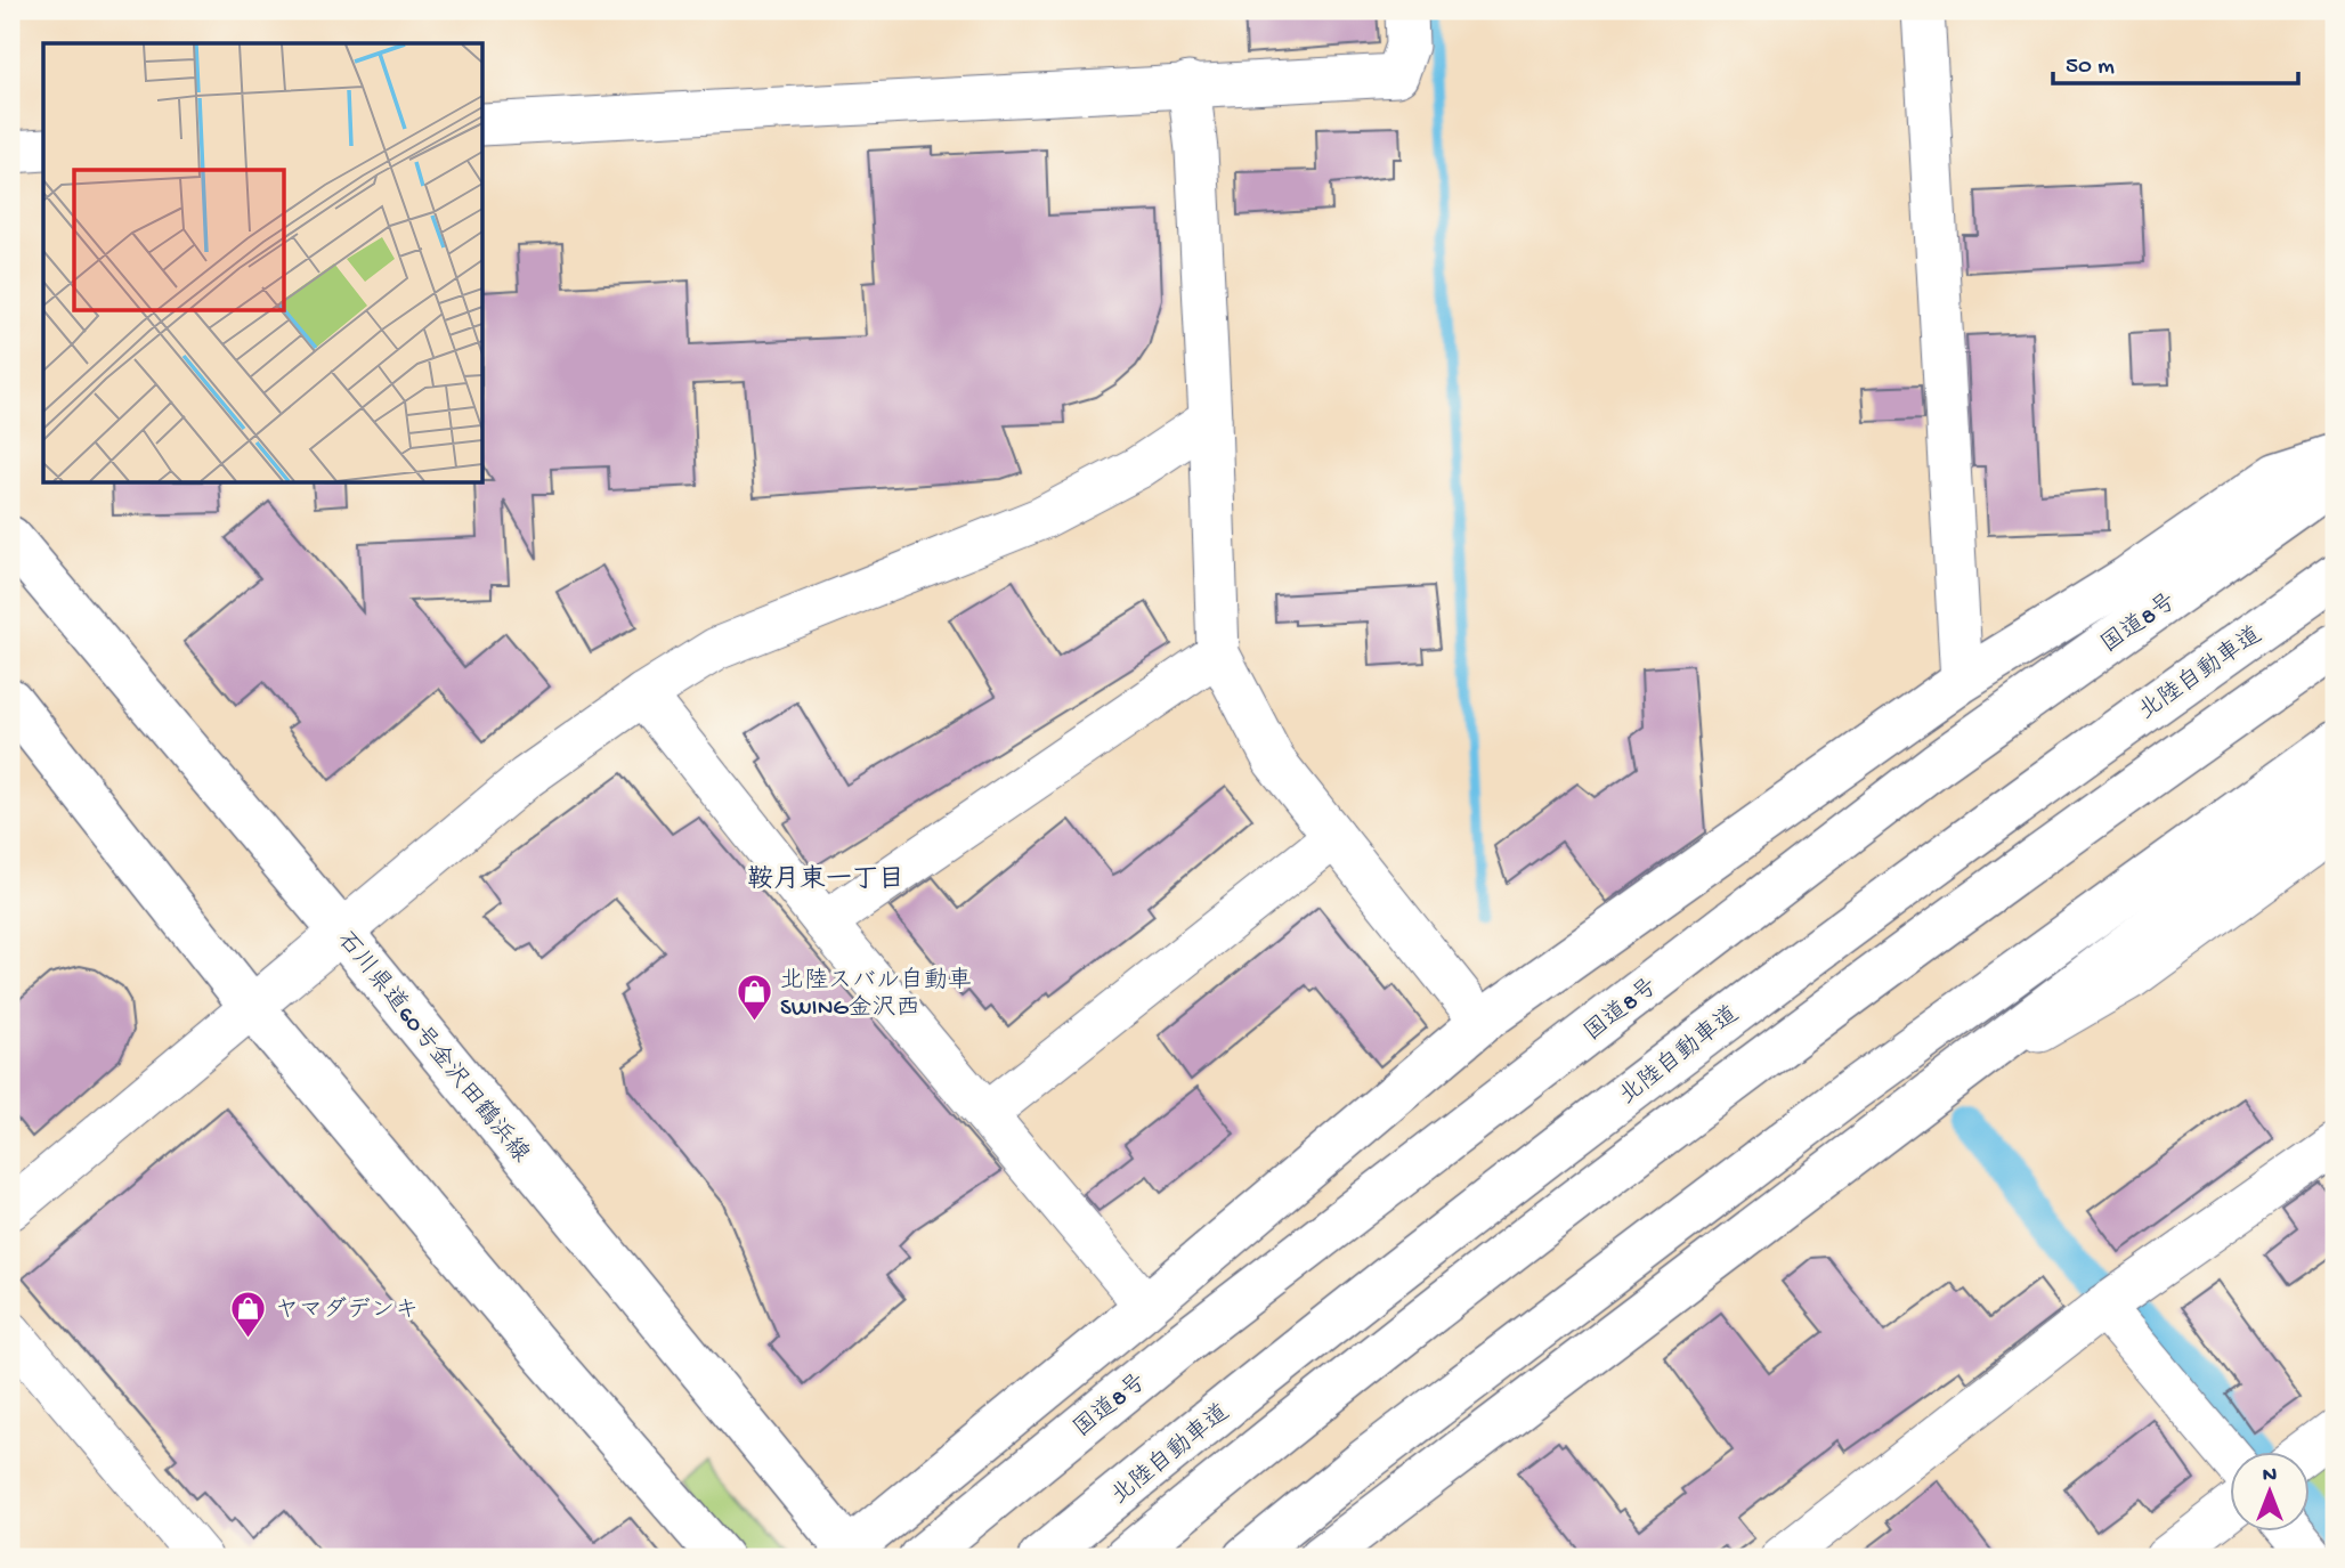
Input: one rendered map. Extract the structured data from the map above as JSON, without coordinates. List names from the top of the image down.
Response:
{
  "streets": {
    "main road": ["国道8号", "北陸自動車道", "石川県道60号金沢田鶴浜線"]
  },
  "districts": ["鞍月東一丁目"],
  "places": {
    "shop": ["北陸スバル自動車 SWING金沢西", "ヤマダデンキ"]
  },
  "scale_bar": "50 m",
  "north": "top"
}
